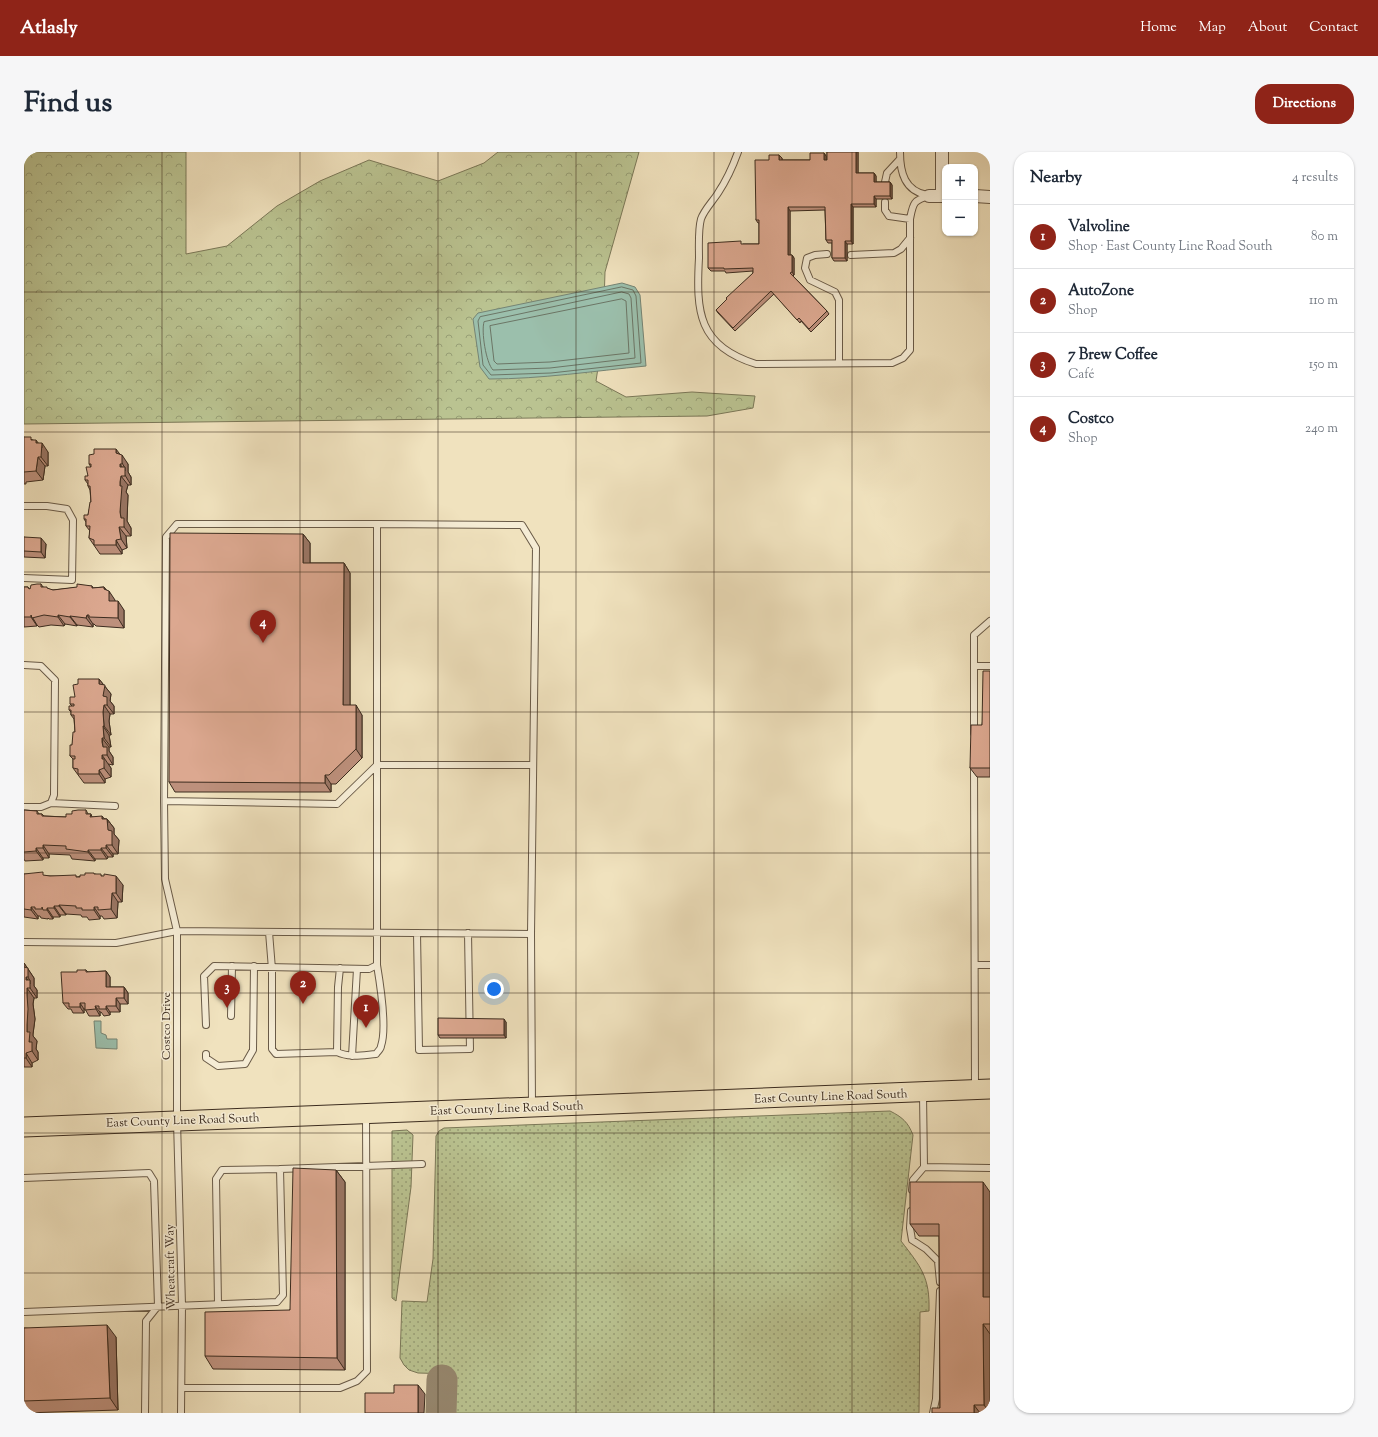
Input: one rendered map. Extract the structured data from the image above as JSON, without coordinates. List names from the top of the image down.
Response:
{
  "streets": {
    "main road": ["East County Line Road South"],
    "lane": ["Costco Drive", "Wheatcraft Way"]
  },
  "crossings": [
    ["Costco Drive", "East County Line Road South"],
    ["Costco Drive", "Wheatcraft Way"],
    ["East County Line Road South", "Wheatcraft Way"]
  ],
  "page": {
    "header": "Atlasly",
    "nav": [
      "Home",
      "Map",
      "About",
      "Contact"
    ],
    "title": "Find us",
    "buttons": "Directions",
    "heading": ["Nearby", "4 results"],
    "map_buttons": ["+", "−"],
    "list": [
      {
        "mark": "1",
        "name": "Valvoline",
        "note": "Shop · East County Line Road South",
        "value": "80 m"
      },
      {
        "mark": "2",
        "name": "AutoZone",
        "note": "Shop",
        "value": "110 m"
      },
      {
        "mark": "3",
        "name": "7 Brew Coffee",
        "note": "Café",
        "value": "150 m"
      },
      {
        "mark": "4",
        "name": "Costco",
        "note": "Shop",
        "value": "240 m"
      }
    ],
    "pins": [
      "4",
      "2",
      "3",
      "1"
    ]
  }
}
